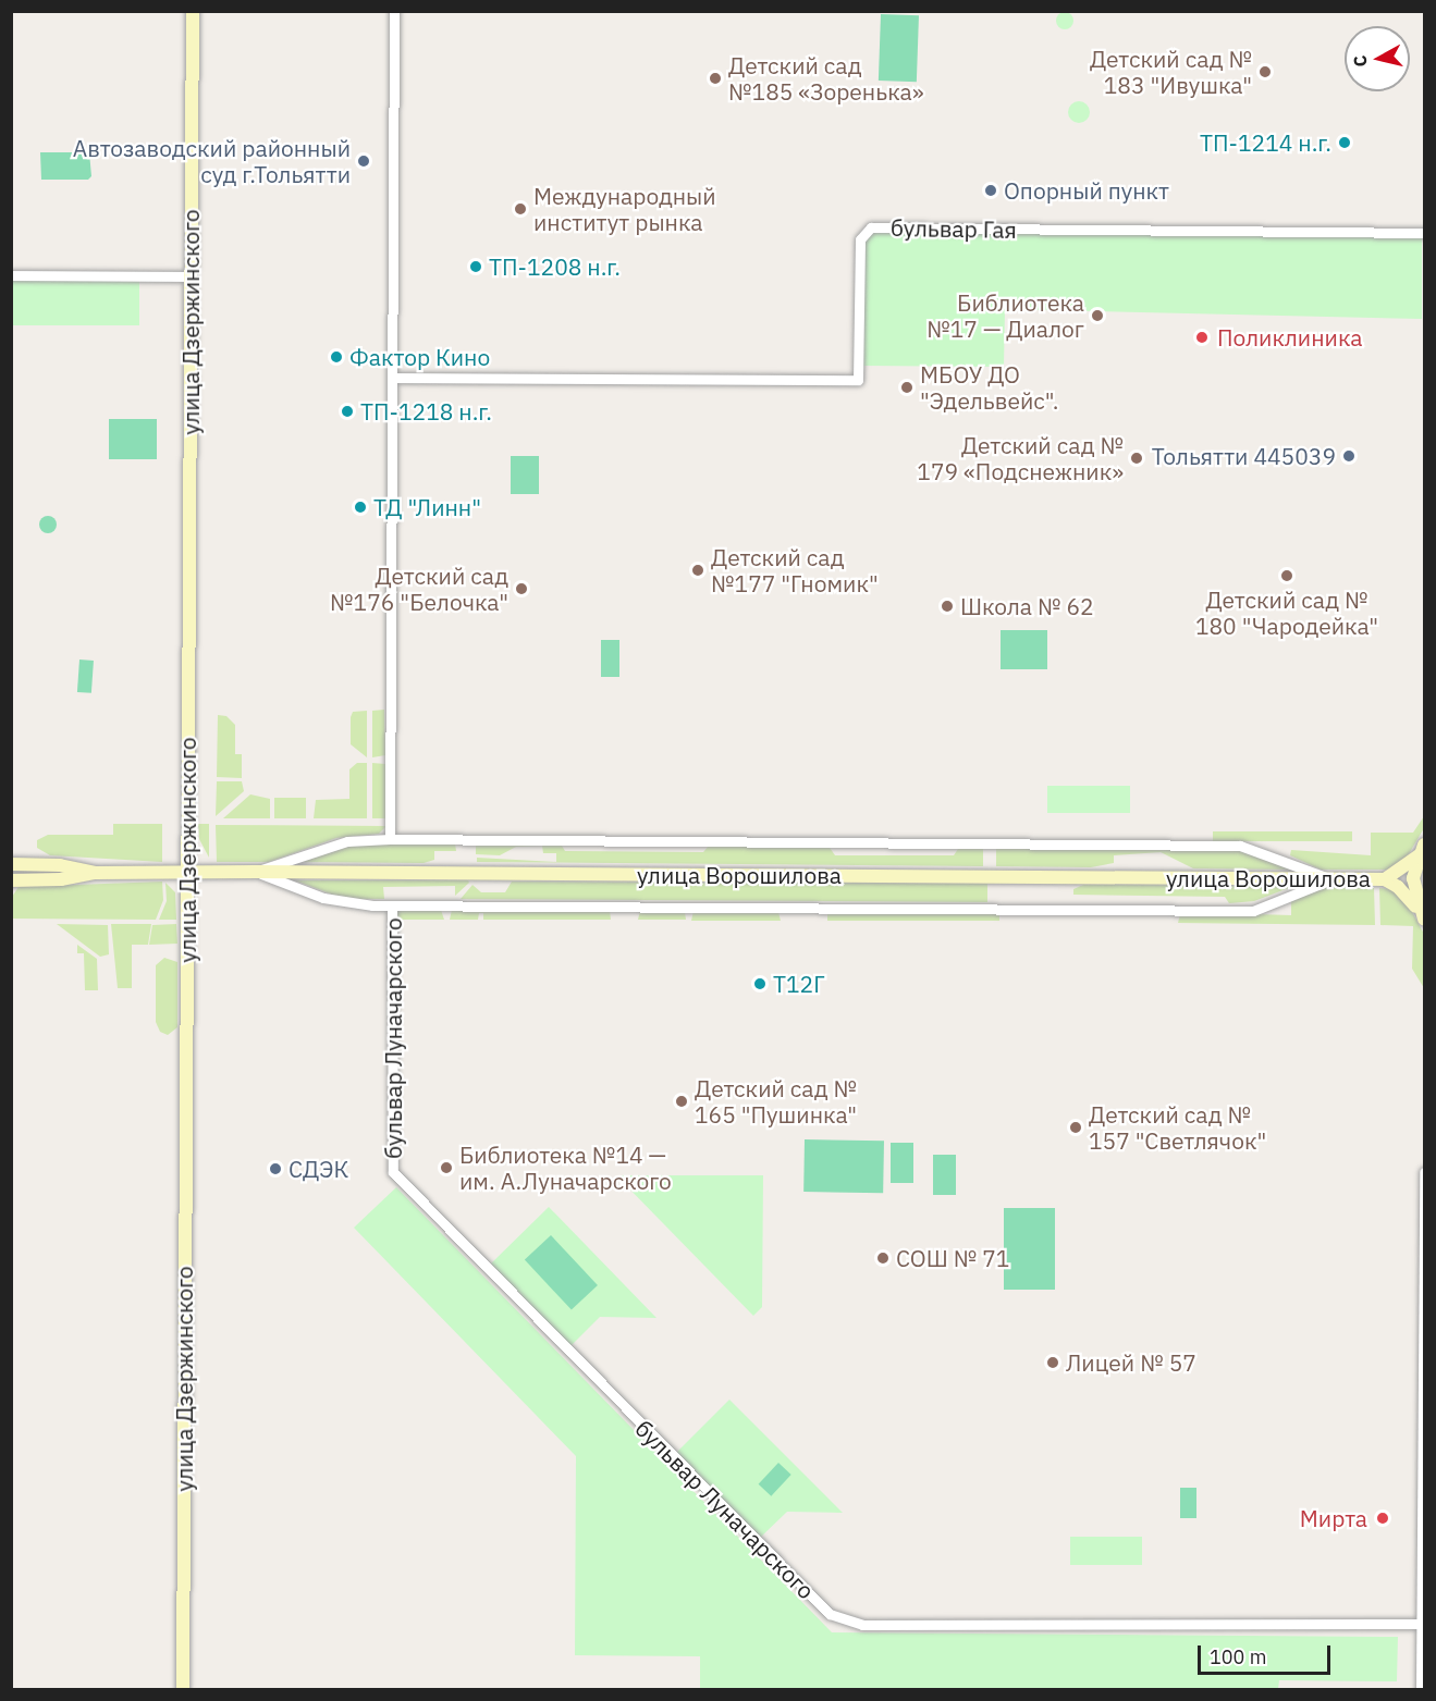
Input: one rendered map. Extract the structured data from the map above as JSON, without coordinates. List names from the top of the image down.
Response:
{
  "streets": {
    "main road": ["улица Дзержинского", "улица Ворошилова"],
    "street": ["бульвар Гая", "бульвар Луначарского"]
  },
  "crossings": [
    ["улица Дзержинского", "улица Ворошилова"]
  ],
  "places": [
    "Детский сад № 183 \"Ивушка\"",
    "Детский сад №185 «Зоренька»",
    "ТП-1214 н.г.",
    "Автозаводский районный суд г.Тольятти",
    "Опорный пункт",
    "Международный институт рынка",
    "ТП-1208 н.г.",
    "Библиотека №17 — Диалог",
    "Поликлиника",
    "Фактор Кино",
    "МБОУ ДО \"Эдельвейс\".",
    "ТП-1218 н.г.",
    "Тольятти 445039",
    "Детский сад № 179 «Подснежник»",
    "ТД \"Линн\"",
    "Детский сад №177 \"Гномик\"",
    "Детский сад № 180 \"Чародейка\"",
    "Детский сад №176 \"Белочка\"",
    "Школа № 62",
    "T12Г",
    "Детский сад № 165 \"Пушинка\"",
    "Детский сад № 157 \"Светлячок\"",
    "Библиотека №14 — им. А.Луначарского",
    "СДЭК",
    "СОШ № 71",
    "Лицей № 57",
    "Мирта"
  ],
  "scale_bar": "100 m",
  "north": "left"
}
